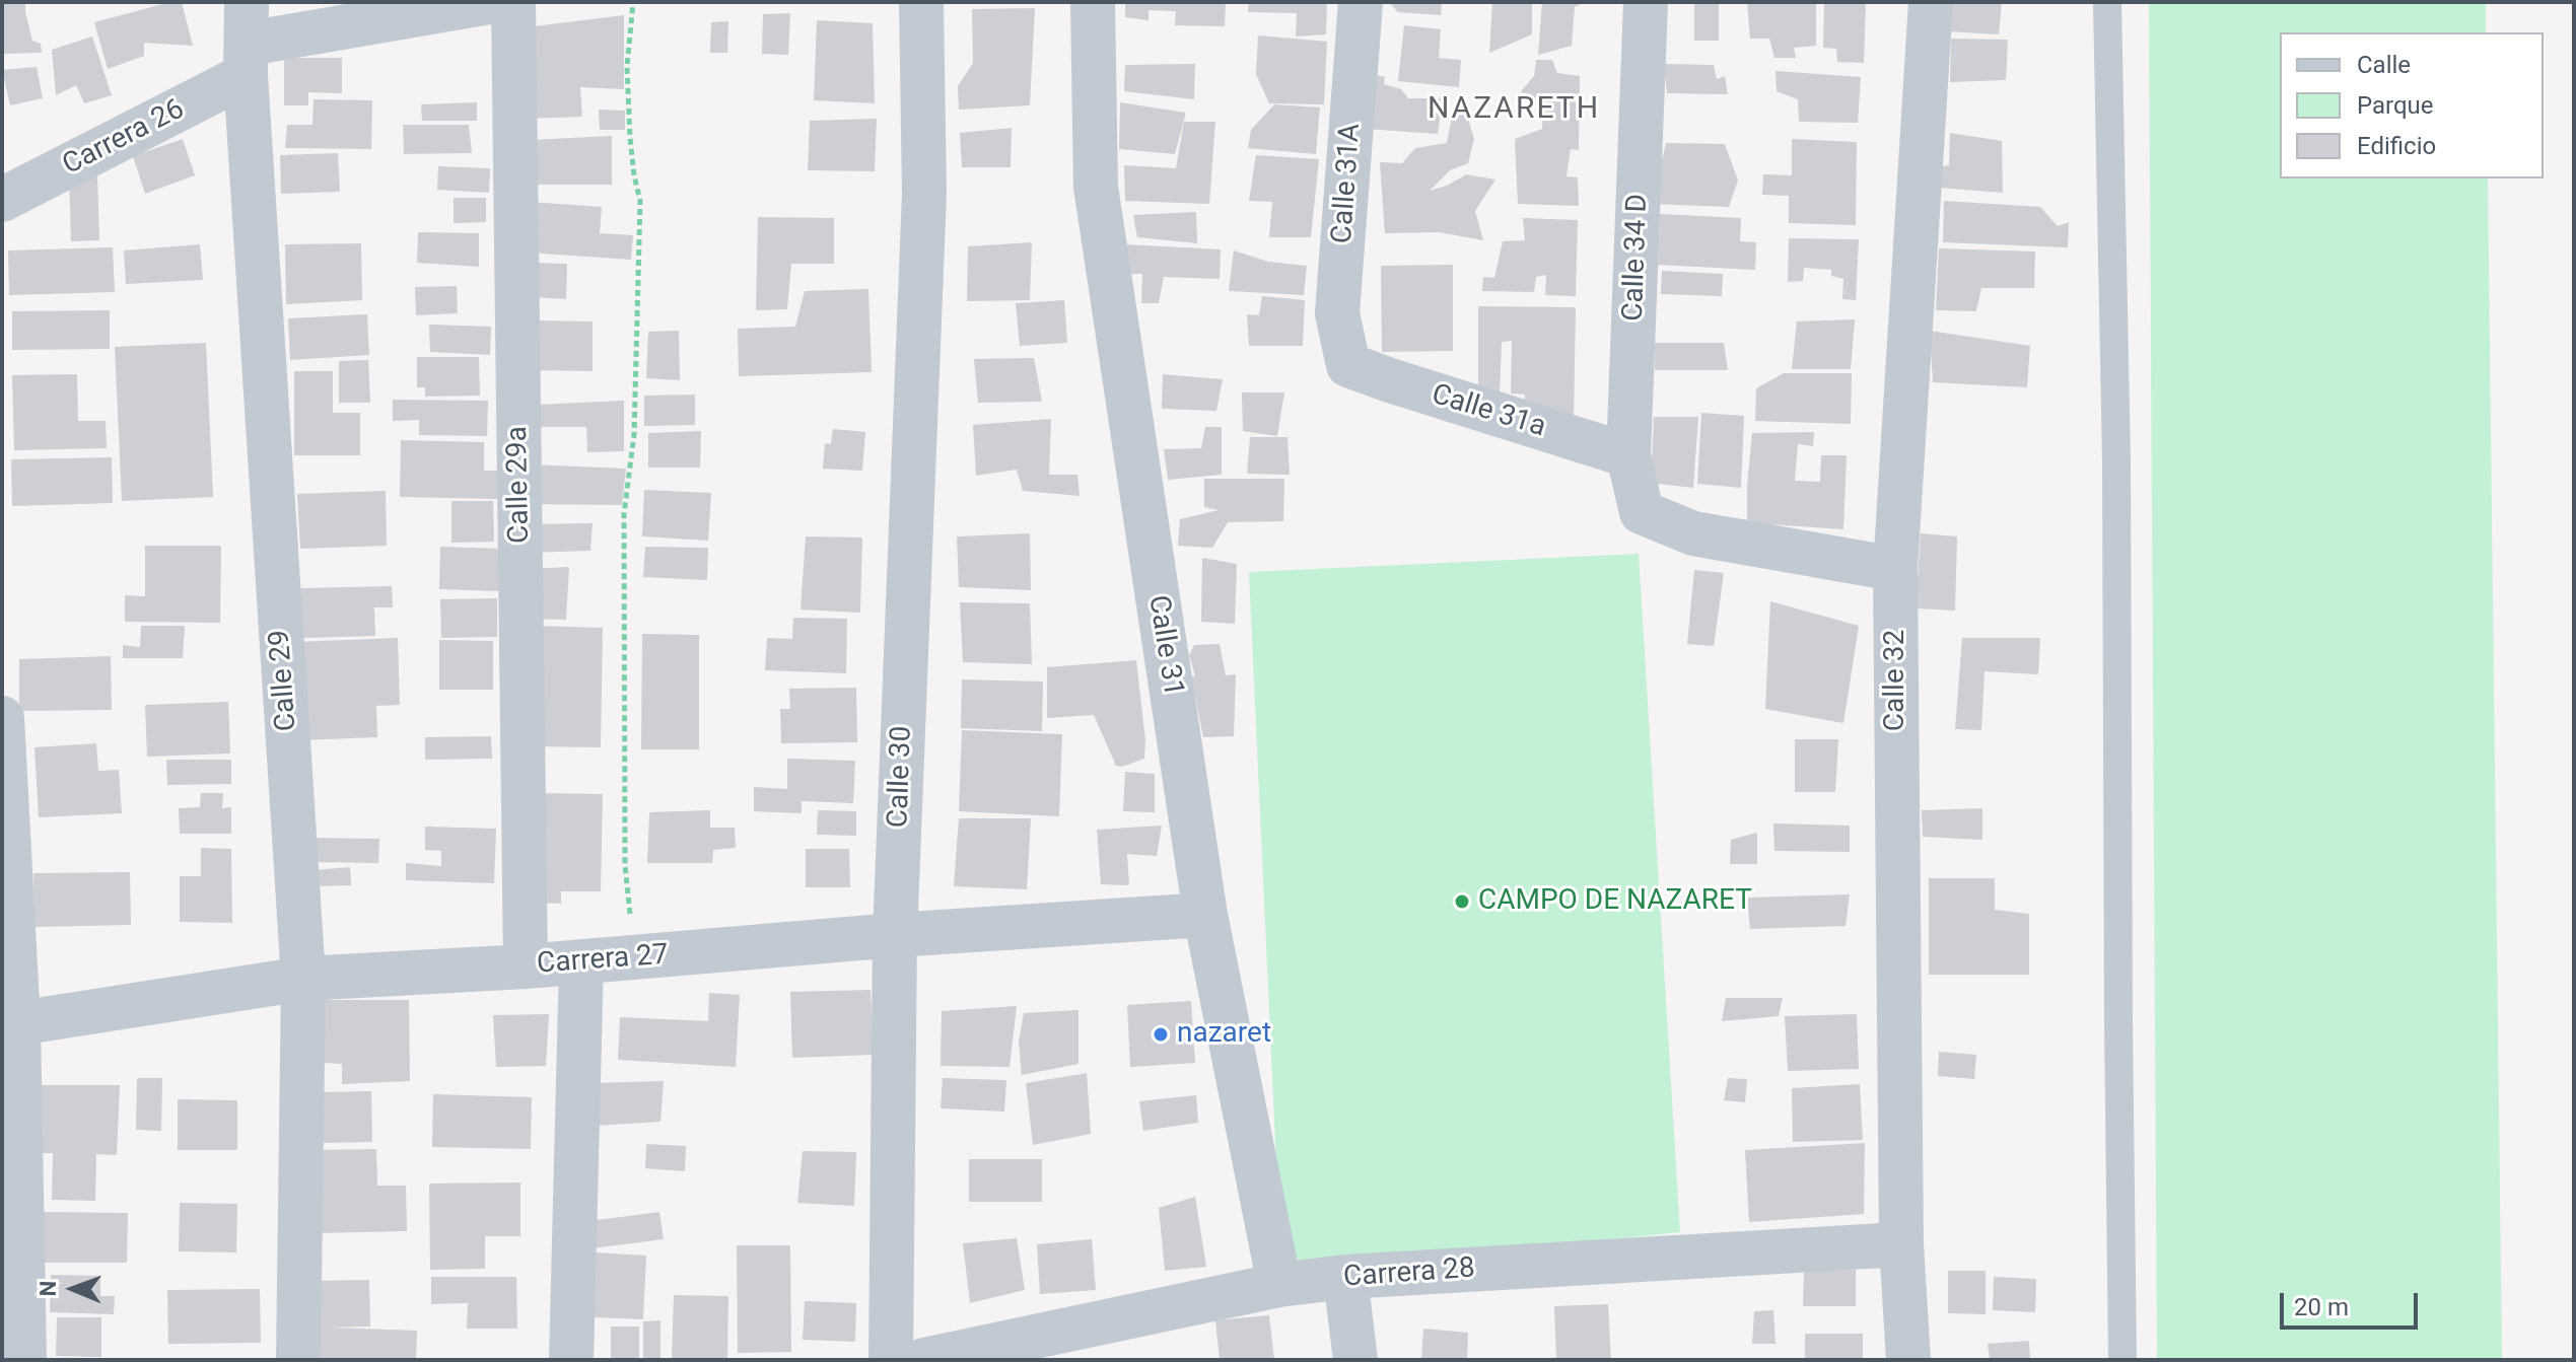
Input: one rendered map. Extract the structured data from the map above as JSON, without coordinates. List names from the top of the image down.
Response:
{
  "streets": {
    "street": [
      "Carrera 26",
      "Calle 31A",
      "Calle 34 D",
      "Calle 31a",
      "Calle 29a",
      "Calle 31",
      "Calle 29",
      "Calle 32",
      "Calle 30",
      "Carrera 27",
      "Carrera 28"
    ]
  },
  "crossings": [
    ["Carrera 26", "Calle 29"],
    ["Calle 31A", "Calle 31a"],
    ["Calle 34 D", "Calle 31a"],
    ["Calle 34 D", "Calle 32"],
    ["Calle 29a", "Carrera 27"],
    ["Calle 31", "Carrera 27"],
    ["Calle 31", "Carrera 28"],
    ["Calle 29", "Carrera 27"],
    ["Calle 32", "Carrera 28"],
    ["Calle 30", "Carrera 27"]
  ],
  "districts": ["NAZARETH"],
  "places": ["CAMPO DE NAZARET", "nazaret"],
  "legend": ["Calle", "Parque", "Edificio"],
  "scale_bar": "20 m",
  "north": "left"
}
